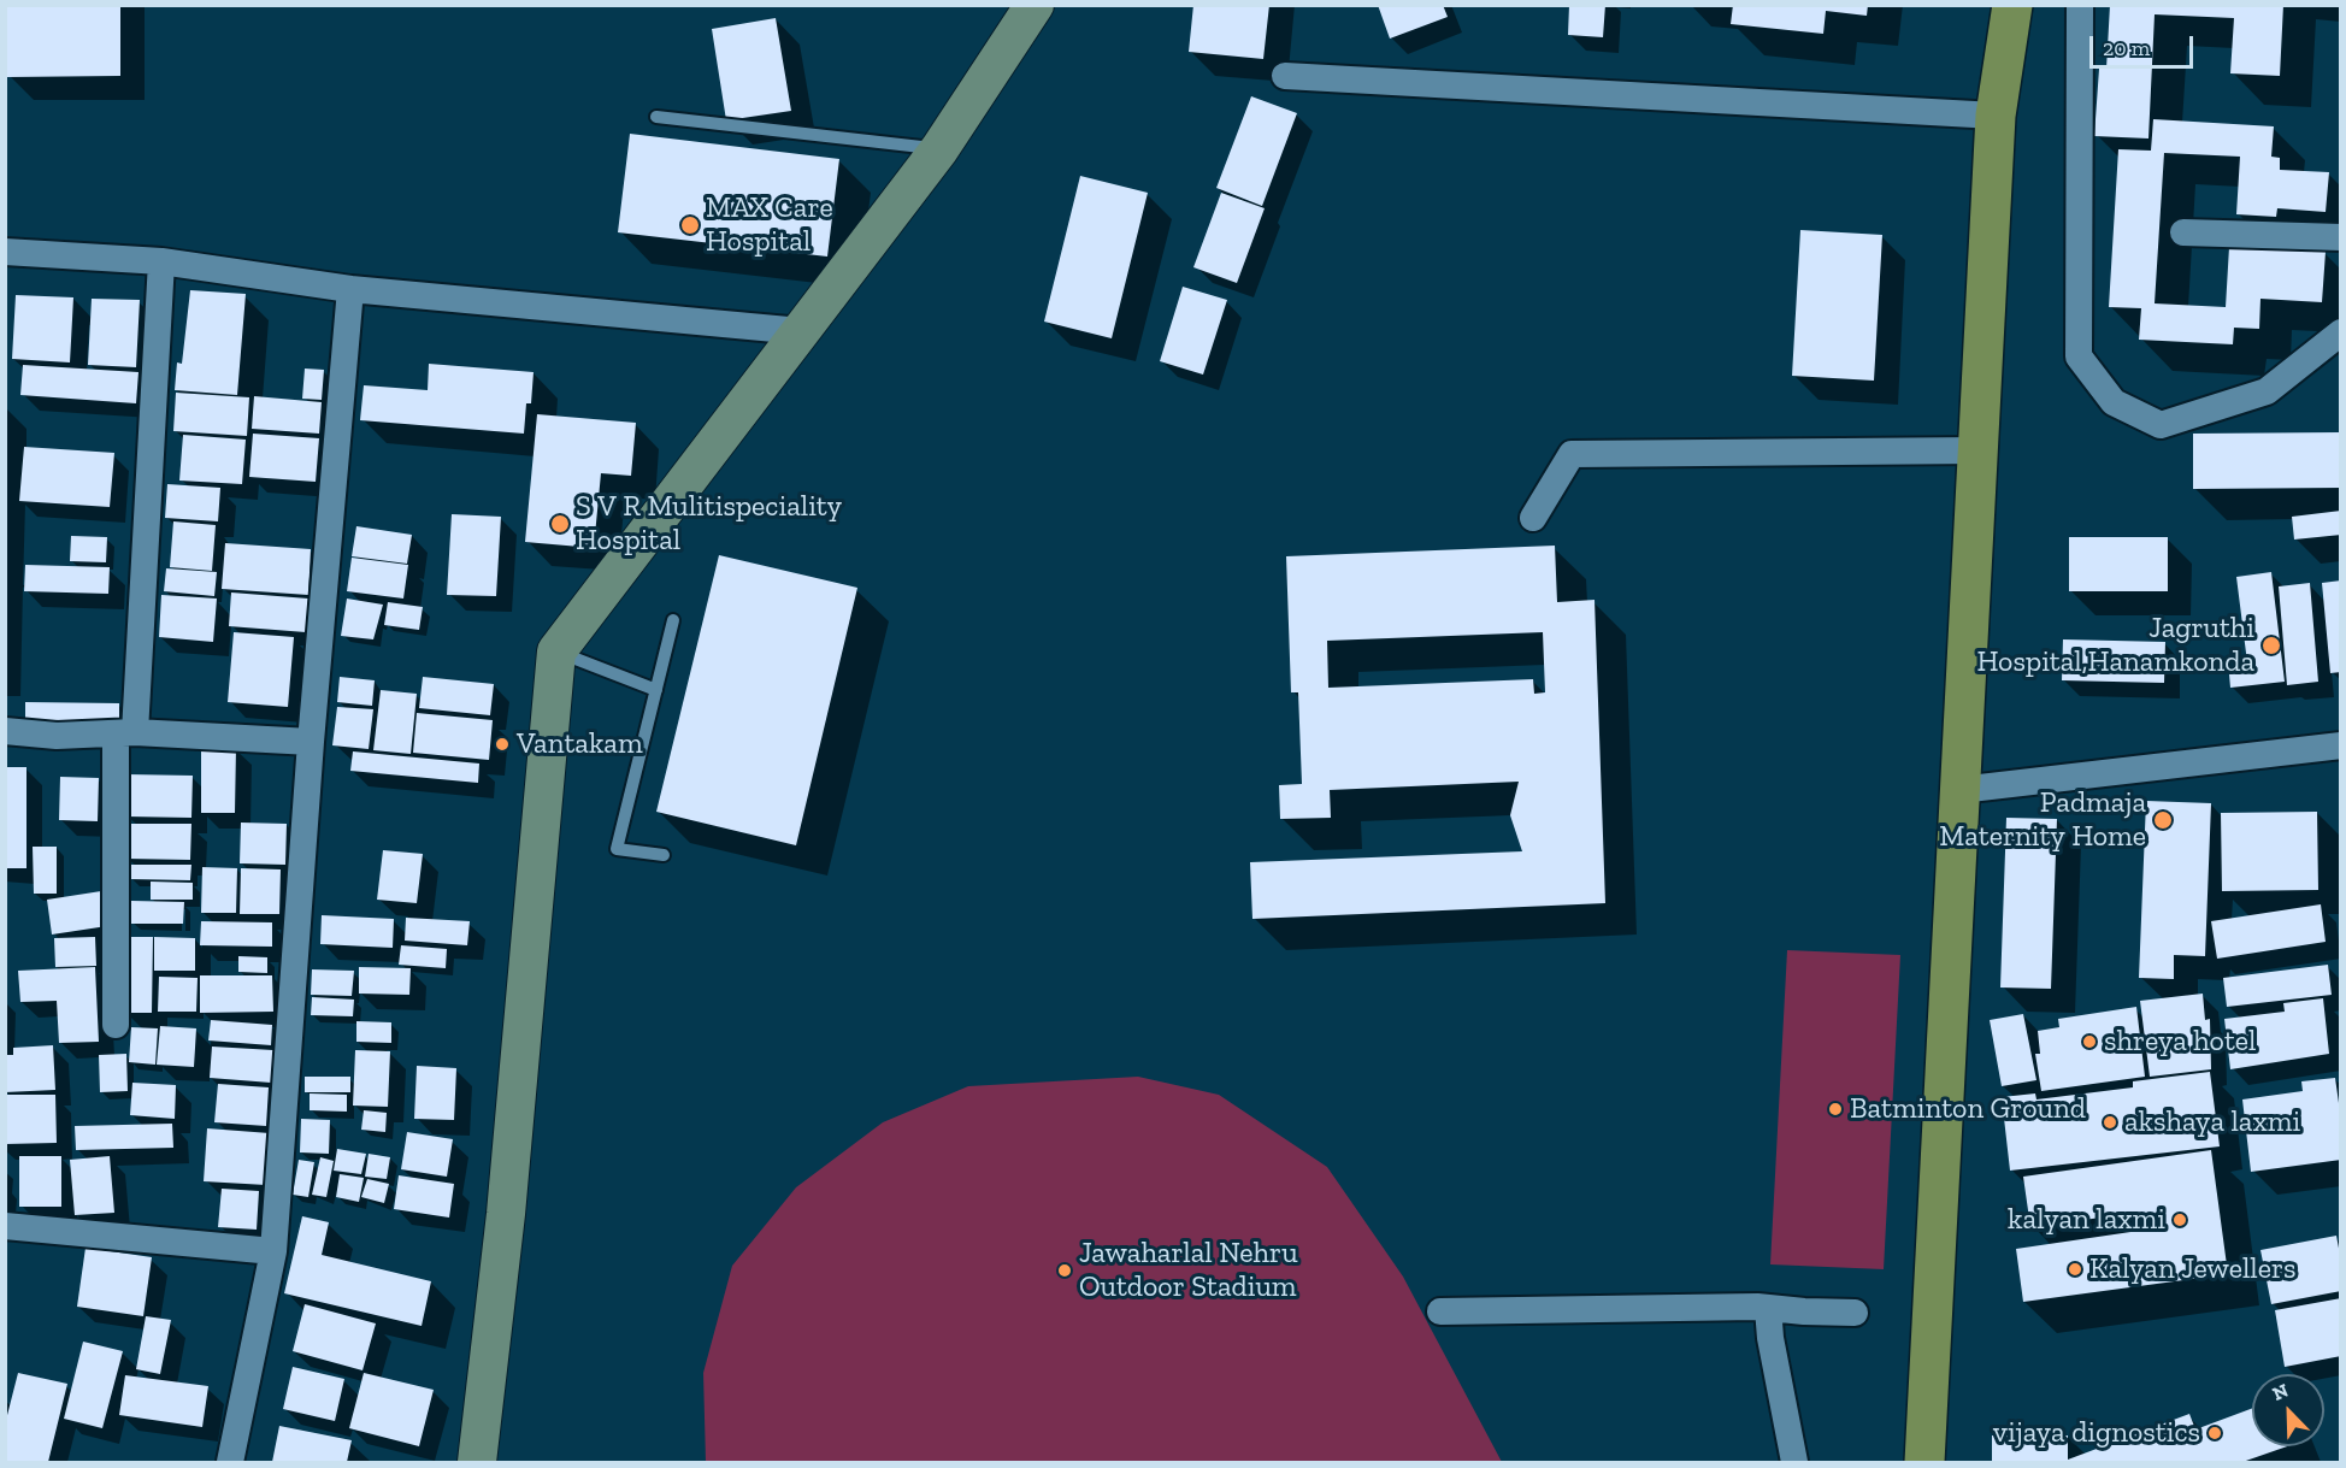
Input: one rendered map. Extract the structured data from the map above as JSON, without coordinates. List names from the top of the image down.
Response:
{
  "places": [
    "MAX Care Hospital",
    "S V R Mulitispeciality Hospital",
    "Jagruthi Hospital,Hanamkonda",
    "Vantakam",
    "Padmaja Maternity Home",
    "shreya hotel",
    "Batminton Ground",
    "akshaya laxmi",
    "kalyan laxmi",
    "Kalyan Jewellers",
    "Jawaharlal Nehru Outdoor Stadium",
    "vijaya dignostics"
  ],
  "scale_bar": "20 m",
  "north": "top left"
}
